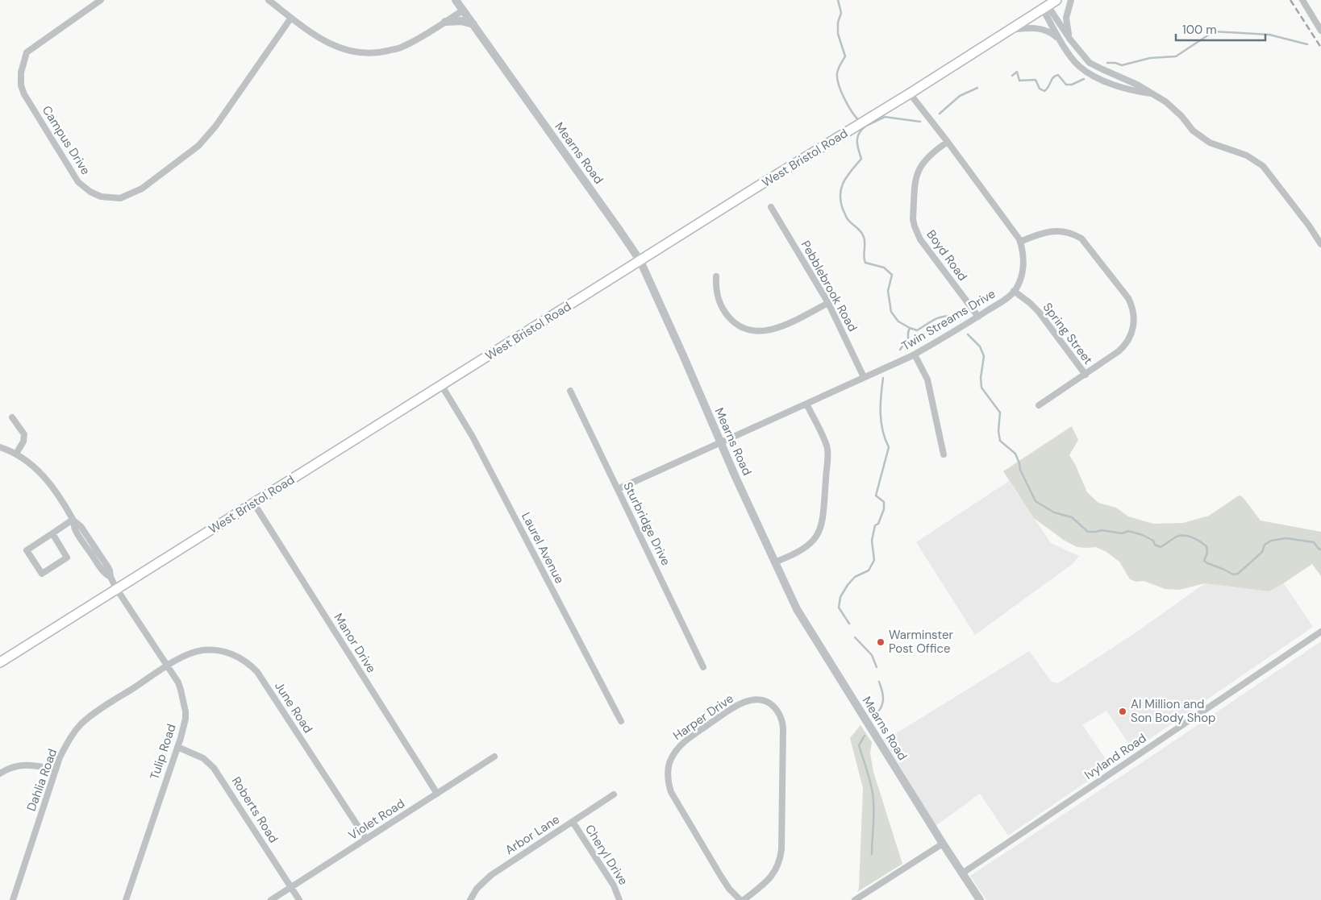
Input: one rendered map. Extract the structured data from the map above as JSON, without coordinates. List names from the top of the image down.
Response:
{
  "streets": {
    "main road": ["West Bristol Road"],
    "street": [
      "Campus Drive",
      "Mearns Road",
      "Boyd Road",
      "Pebblebrook Road",
      "Twin Streams Drive",
      "Spring Street",
      "Sturbridge Drive",
      "Laurel Avenue",
      "Manor Drive",
      "June Road",
      "Harper Drive",
      "Tulip Road",
      "Ivyland Road",
      "Dahlia Road",
      "Roberts Road",
      "Violet Road",
      "Arbor Lane",
      "Cheryl Drive"
    ]
  },
  "crossings": [
    ["Mearns Road", "West Bristol Road"],
    ["Mearns Road", "Twin Streams Drive"],
    ["Mearns Road", "Ivyland Road"],
    ["West Bristol Road", "Twin Streams Drive"],
    ["West Bristol Road", "Laurel Avenue"],
    ["West Bristol Road", "Manor Drive"],
    ["West Bristol Road", "Tulip Road"],
    ["Boyd Road", "Twin Streams Drive"],
    ["Pebblebrook Road", "Twin Streams Drive"],
    ["Twin Streams Drive", "Spring Street"],
    ["Twin Streams Drive", "Sturbridge Drive"],
    ["Manor Drive", "Violet Road"],
    ["June Road", "Tulip Road"],
    ["June Road", "Dahlia Road"],
    ["June Road", "Violet Road"],
    ["Tulip Road", "Dahlia Road"],
    ["Tulip Road", "Roberts Road"],
    ["Roberts Road", "Violet Road"],
    ["Arbor Lane", "Cheryl Drive"]
  ],
  "places": ["Warminster Post Office", "Al Million and Son Body Shop"],
  "scale_bar": "100 m"
}
